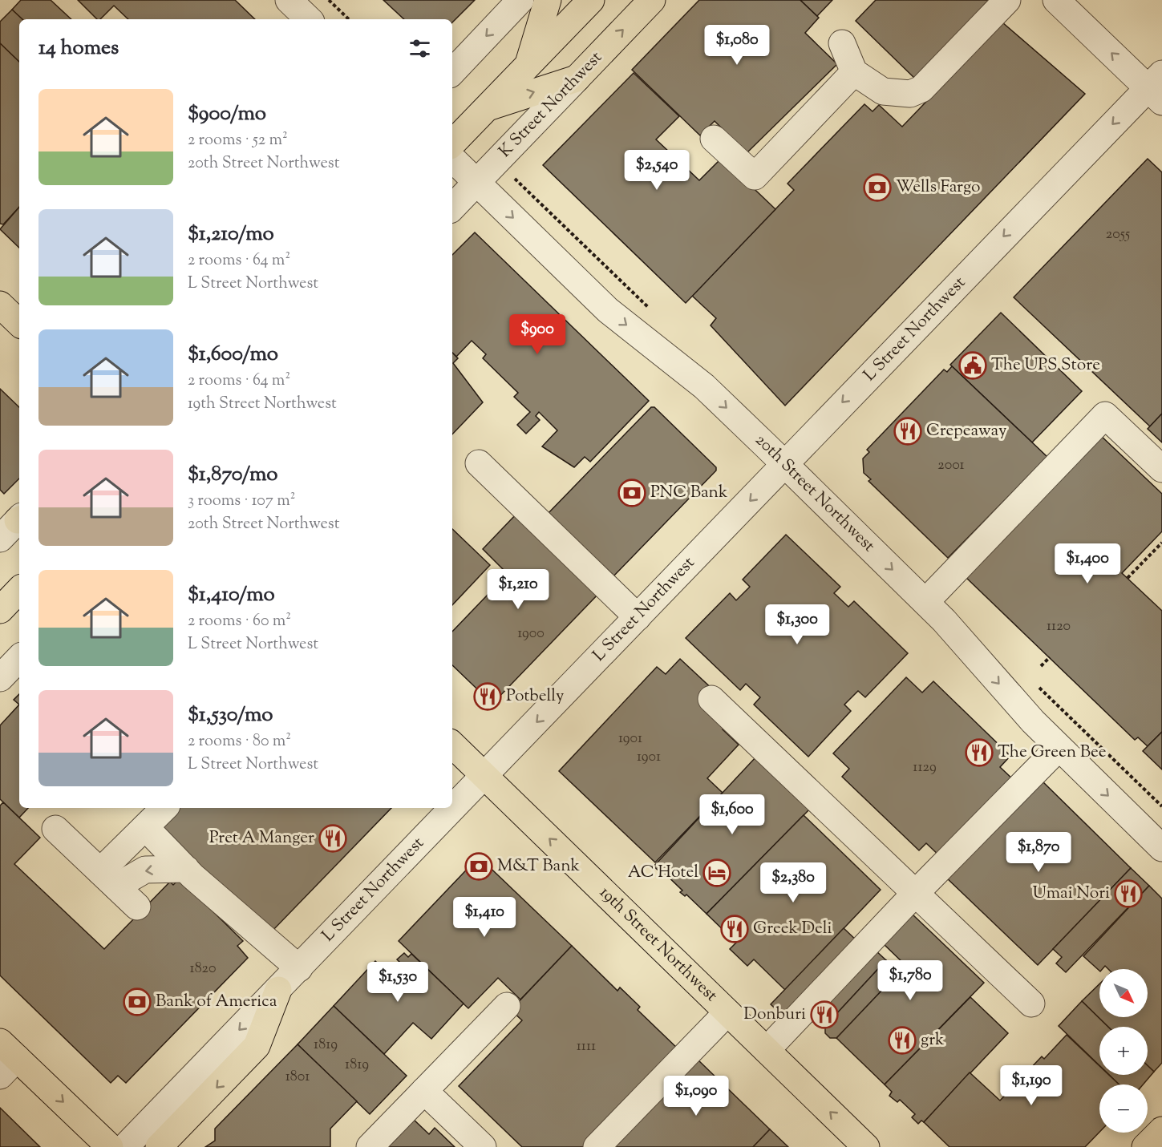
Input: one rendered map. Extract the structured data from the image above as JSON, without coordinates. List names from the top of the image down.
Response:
{
  "streets": {
    "main road": ["K Street Northwest", "19th Street Northwest"],
    "street": ["L Street Northwest", "20th Street Northwest"]
  },
  "crossings": [
    ["K Street Northwest", "20th Street Northwest"],
    ["L Street Northwest", "20th Street Northwest"],
    ["L Street Northwest", "19th Street Northwest"]
  ],
  "one_way": ["L Street Northwest", "19th Street Northwest"],
  "places": {
    "bank": [
      "Wells Fargo",
      "PNC Bank",
      "M&T Bank",
      "Bank of America"
    ],
    "public building": ["The UPS Store"],
    "restaurant": [
      "Crepeaway",
      "Potbelly",
      "The Green Bee",
      "Pret A Manger",
      "Umai Nori",
      "Greek Deli",
      "Donburi",
      "grk"
    ],
    "hotel": ["AC Hotel"]
  },
  "house_numbers": [
    "2055",
    "2001",
    "1120",
    "1900",
    "1901",
    "1901",
    "1129",
    "1820",
    "1819",
    "1111",
    "1819",
    "1801"
  ],
  "north": "bottom right",
  "page": {
    "heading": "14 homes",
    "price": [
      "$1,080",
      "$2,540",
      "$900",
      "$1,400",
      "$1,210",
      "$1,300",
      "$1,600",
      "$1,870",
      "$2,380",
      "$1,410",
      "$1,780",
      "$1,530",
      "$1,190",
      "$1,090"
    ],
    "list": [
      {
        "name": "$900/mo",
        "note": "2 rooms · 52 m² · 20th Street Northwest"
      },
      {
        "name": "$1,210/mo",
        "note": "2 rooms · 64 m² · L Street Northwest"
      },
      {
        "name": "$1,600/mo",
        "note": "2 rooms · 64 m² · 19th Street Northwest"
      },
      {
        "name": "$1,870/mo",
        "note": "3 rooms · 107 m² · 20th Street Northwest"
      },
      {
        "name": "$1,410/mo",
        "note": "2 rooms · 60 m² · L Street Northwest"
      },
      {
        "name": "$1,530/mo",
        "note": "2 rooms · 80 m² · L Street Northwest"
      }
    ],
    "map_buttons": ["+", "−"]
  }
}
